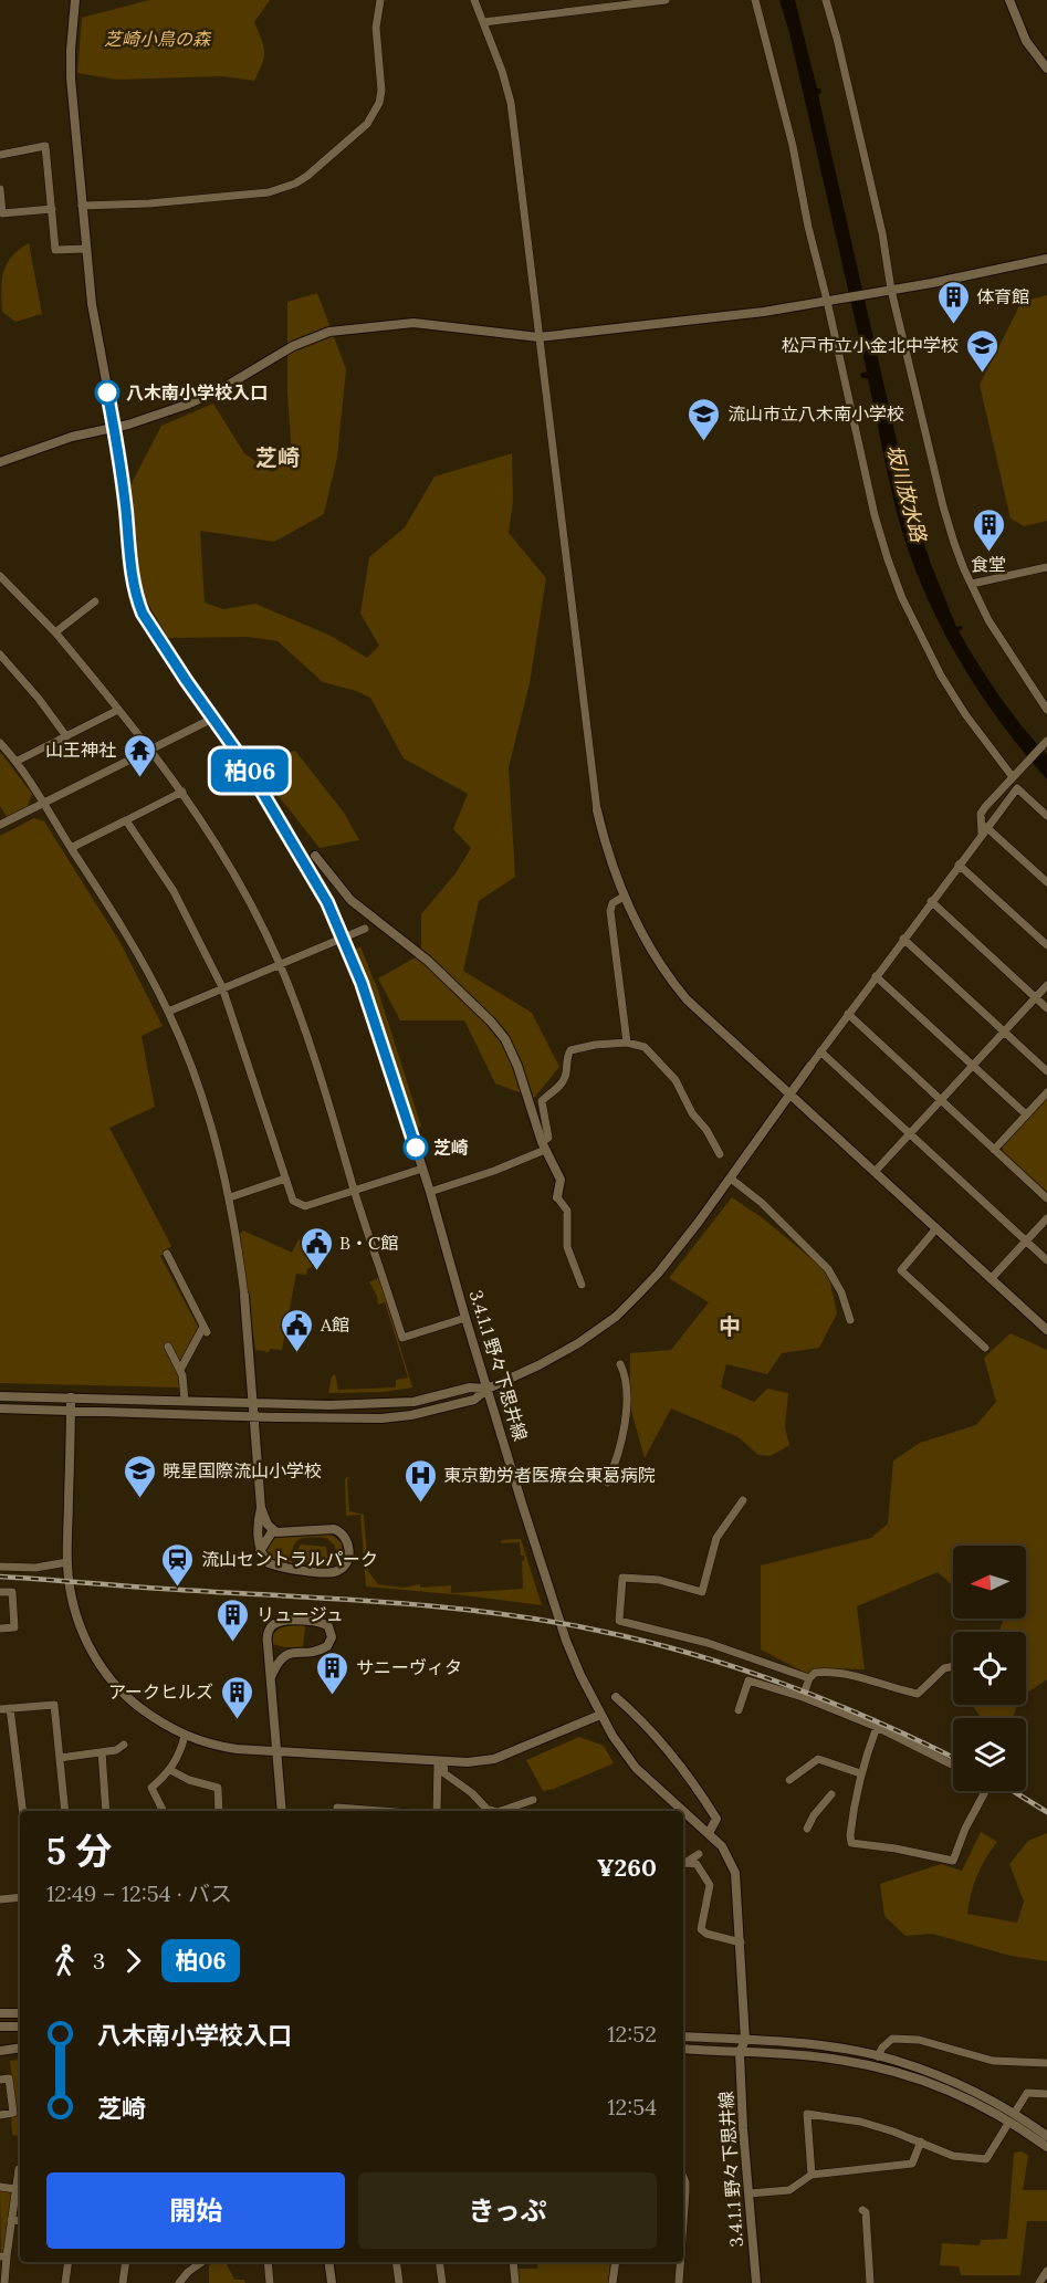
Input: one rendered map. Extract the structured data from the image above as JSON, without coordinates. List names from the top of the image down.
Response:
{
  "streets": {
    "street": ["3.4.1.1 野々下思井線"]
  },
  "districts": ["芝崎", "中"],
  "water": ["坂川放水路"],
  "parks": ["芝崎小鳥の森"],
  "places": {
    "building": [
      "体育館",
      "食堂",
      "リュージュ",
      "サニーヴィタ",
      "アークヒルズ"
    ],
    "school or university": ["松戸市立小金北中学校", "流山市立八木南小学校", "暁星国際流山小学校"],
    "other": ["八木南小学校入口", "芝崎"],
    "temple": ["山王神社"],
    "public building": ["B・C館", "A館"],
    "hospital": ["東京勤労者医療会東葛病院"],
    "station": ["流山セントラルパーク"]
  },
  "lines": ["bus line 柏06"],
  "north": "left",
  "page": {
    "on_map": "柏06",
    "heading": ["5 分", "12:49 – 12:54 · バス", "¥260"],
    "legs": ["3", "柏06"],
    "list": [
      {
        "name": "八木南小学校入口",
        "value": "12:52"
      },
      {
        "name": "芝崎",
        "value": "12:54"
      }
    ],
    "buttons": ["開始", "きっぷ"]
  }
}
